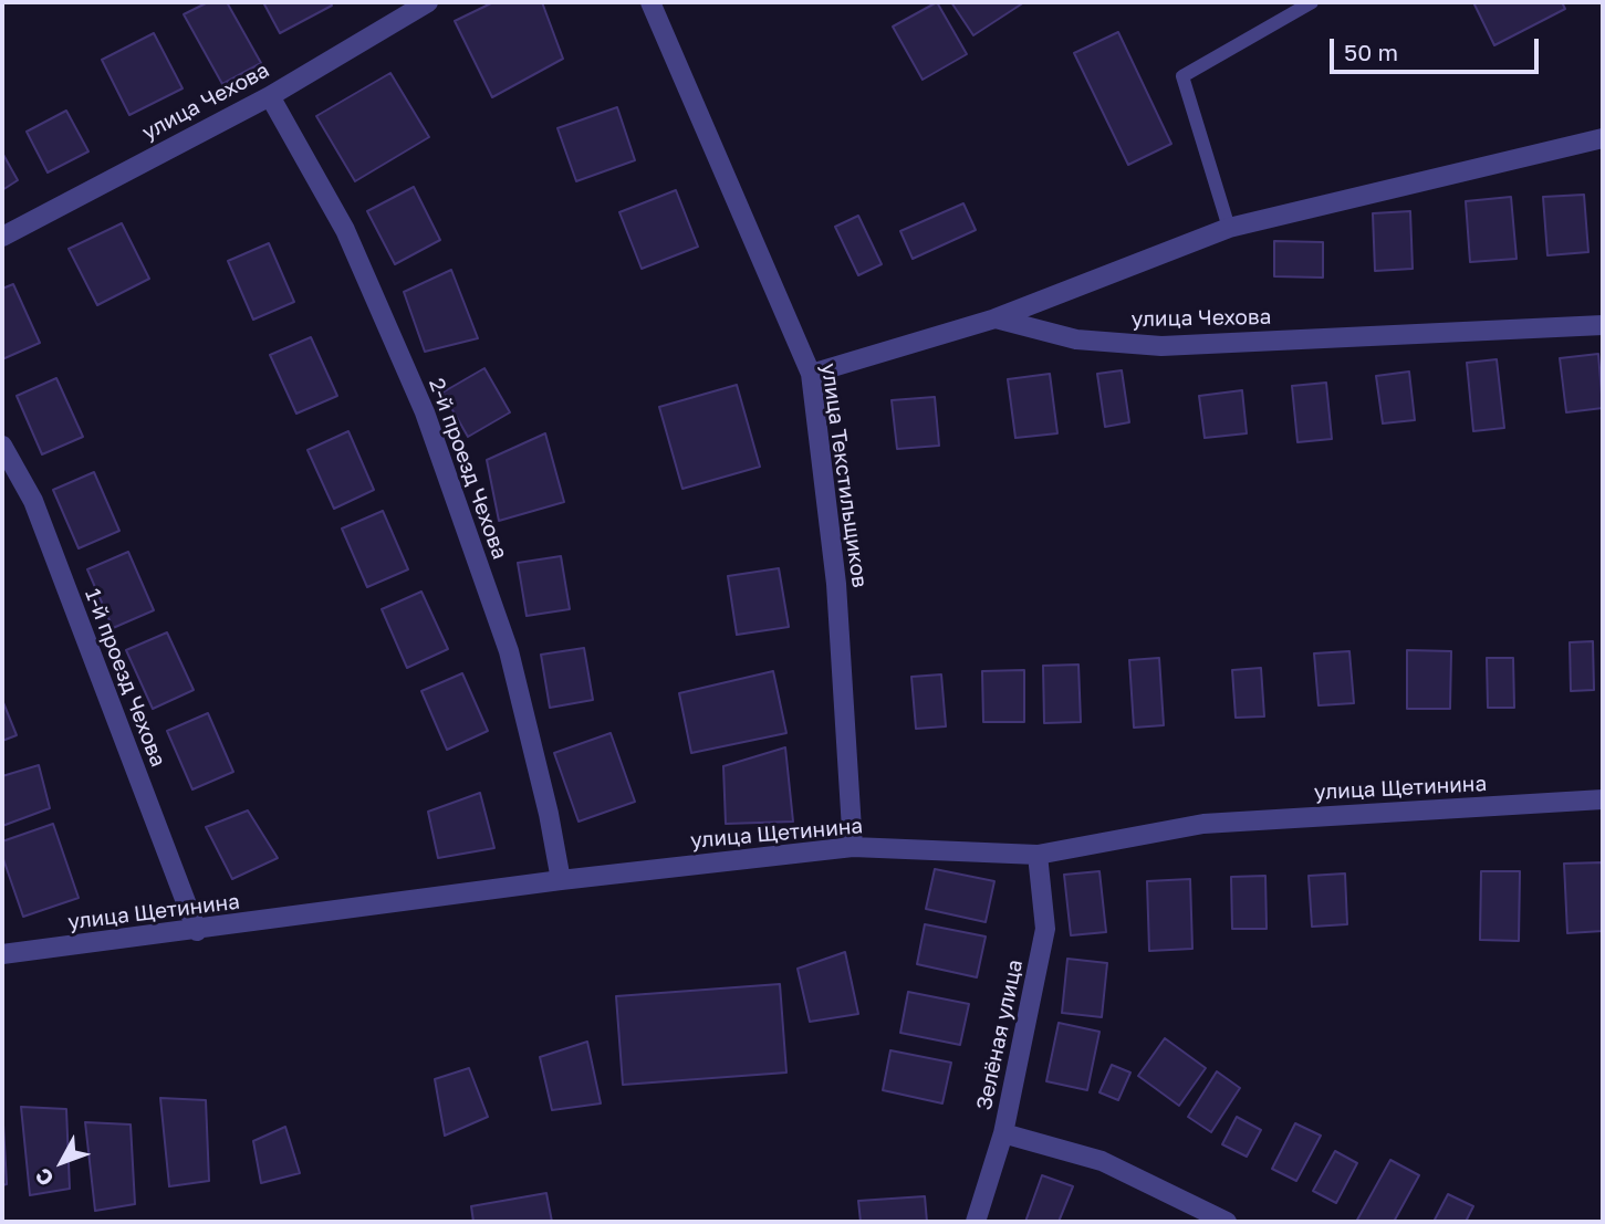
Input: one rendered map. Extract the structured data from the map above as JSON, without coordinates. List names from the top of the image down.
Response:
{
  "streets": {
    "street": [
      "улица Чехова",
      "2-й проезд Чехова",
      "улица Текстильщиков",
      "1-й проезд Чехова",
      "улица Щетинина",
      "Зелёная улица"
    ]
  },
  "crossings": [
    ["улица Чехова", "2-й проезд Чехова"],
    ["2-й проезд Чехова", "улица Щетинина"],
    ["улица Текстильщиков", "улица Щетинина"],
    ["1-й проезд Чехова", "улица Щетинина"],
    ["улица Щетинина", "Зелёная улица"]
  ],
  "scale_bar": "50 m",
  "north": "bottom left"
}
